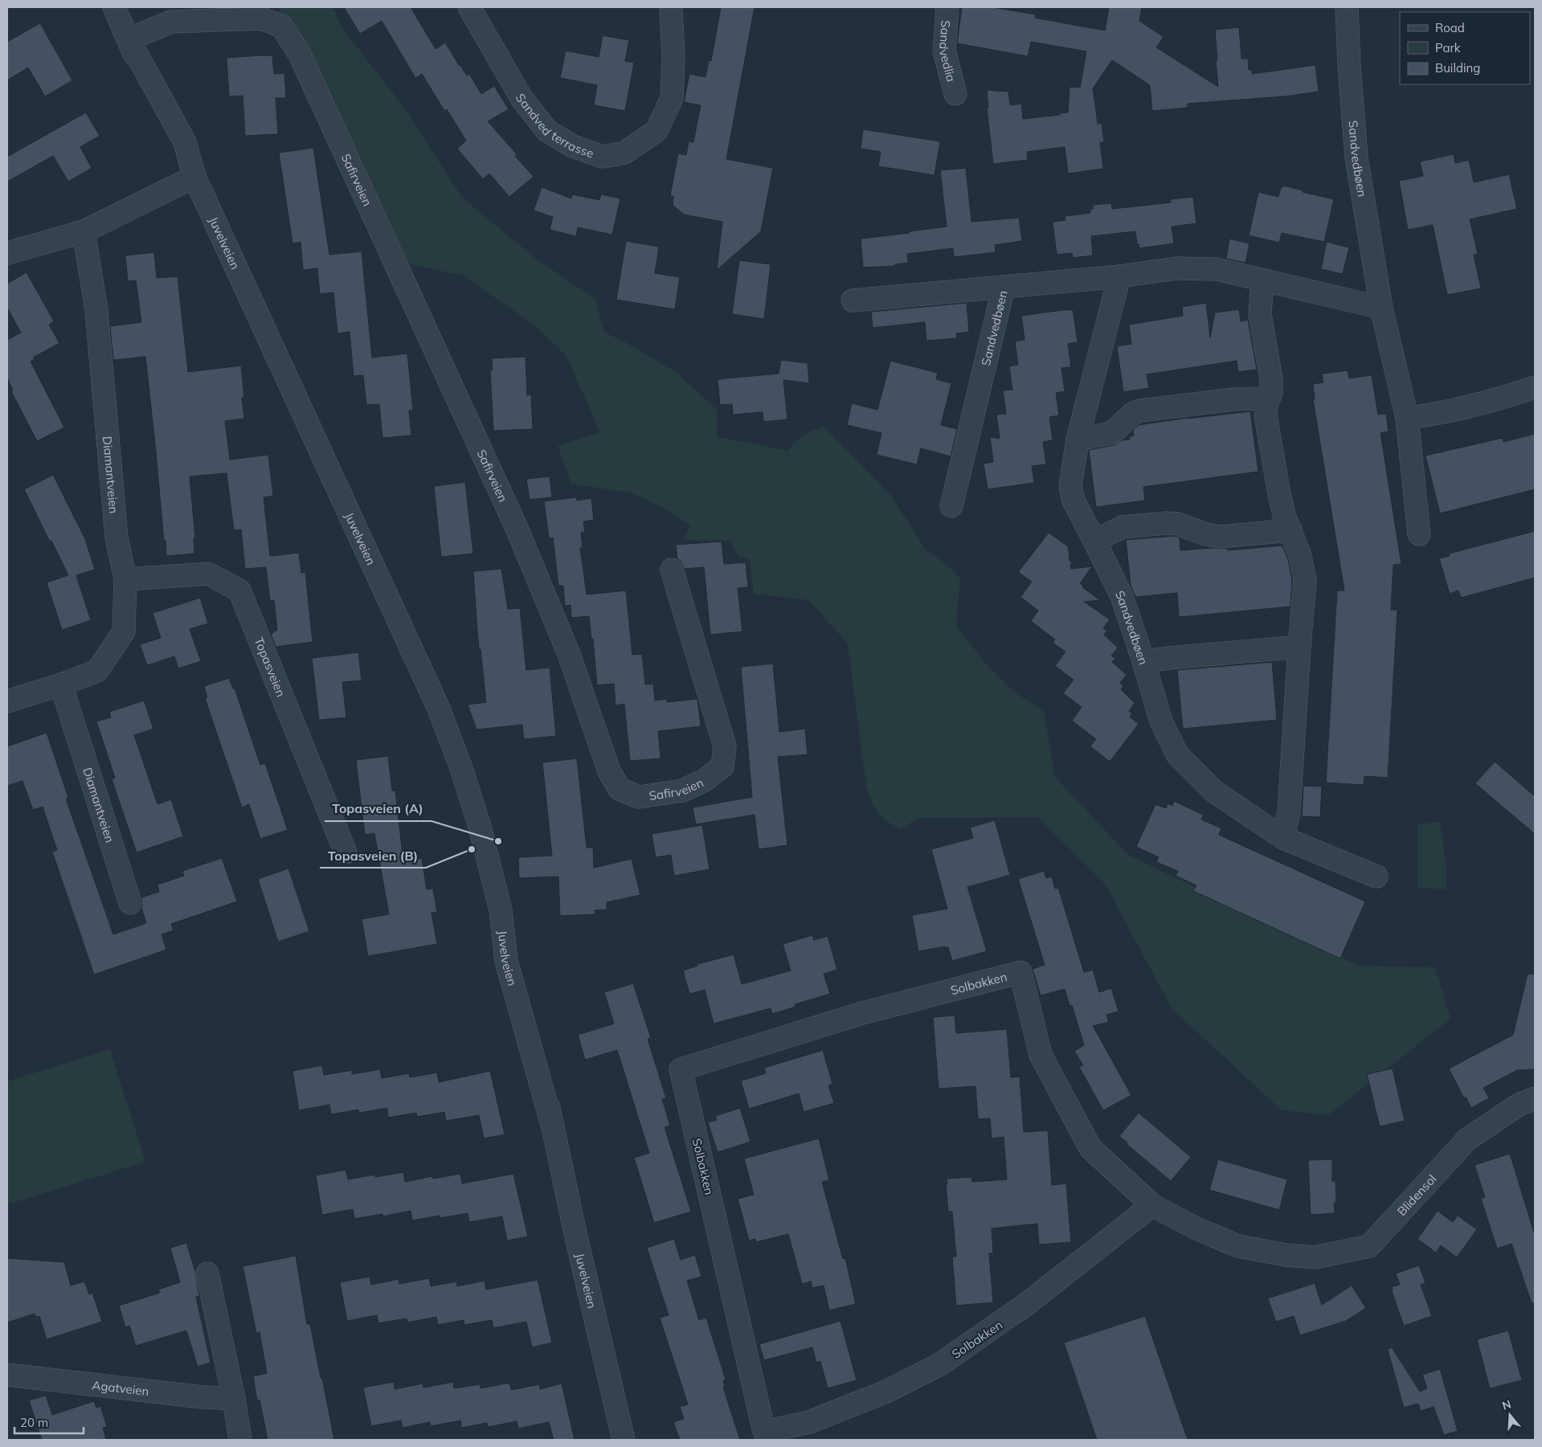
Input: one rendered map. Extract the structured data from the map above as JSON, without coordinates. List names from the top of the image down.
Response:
{
  "streets": {
    "street": [
      "Sandvedlia",
      "Sandved terrasse",
      "Sandvedbøen",
      "Safirveien",
      "Juvelveien",
      "Diamantveien",
      "Topasveien",
      "Solbakken",
      "Blidensol",
      "Agatveien"
    ]
  },
  "crossings": [
    ["Safirveien", "Juvelveien"],
    ["Diamantveien", "Topasveien"],
    ["Solbakken", "Blidensol"]
  ],
  "places": ["Topasveien (A)", "Topasveien (B)"],
  "legend": ["Road", "Park", "Building"],
  "scale_bar": "20 m",
  "north": "top"
}
